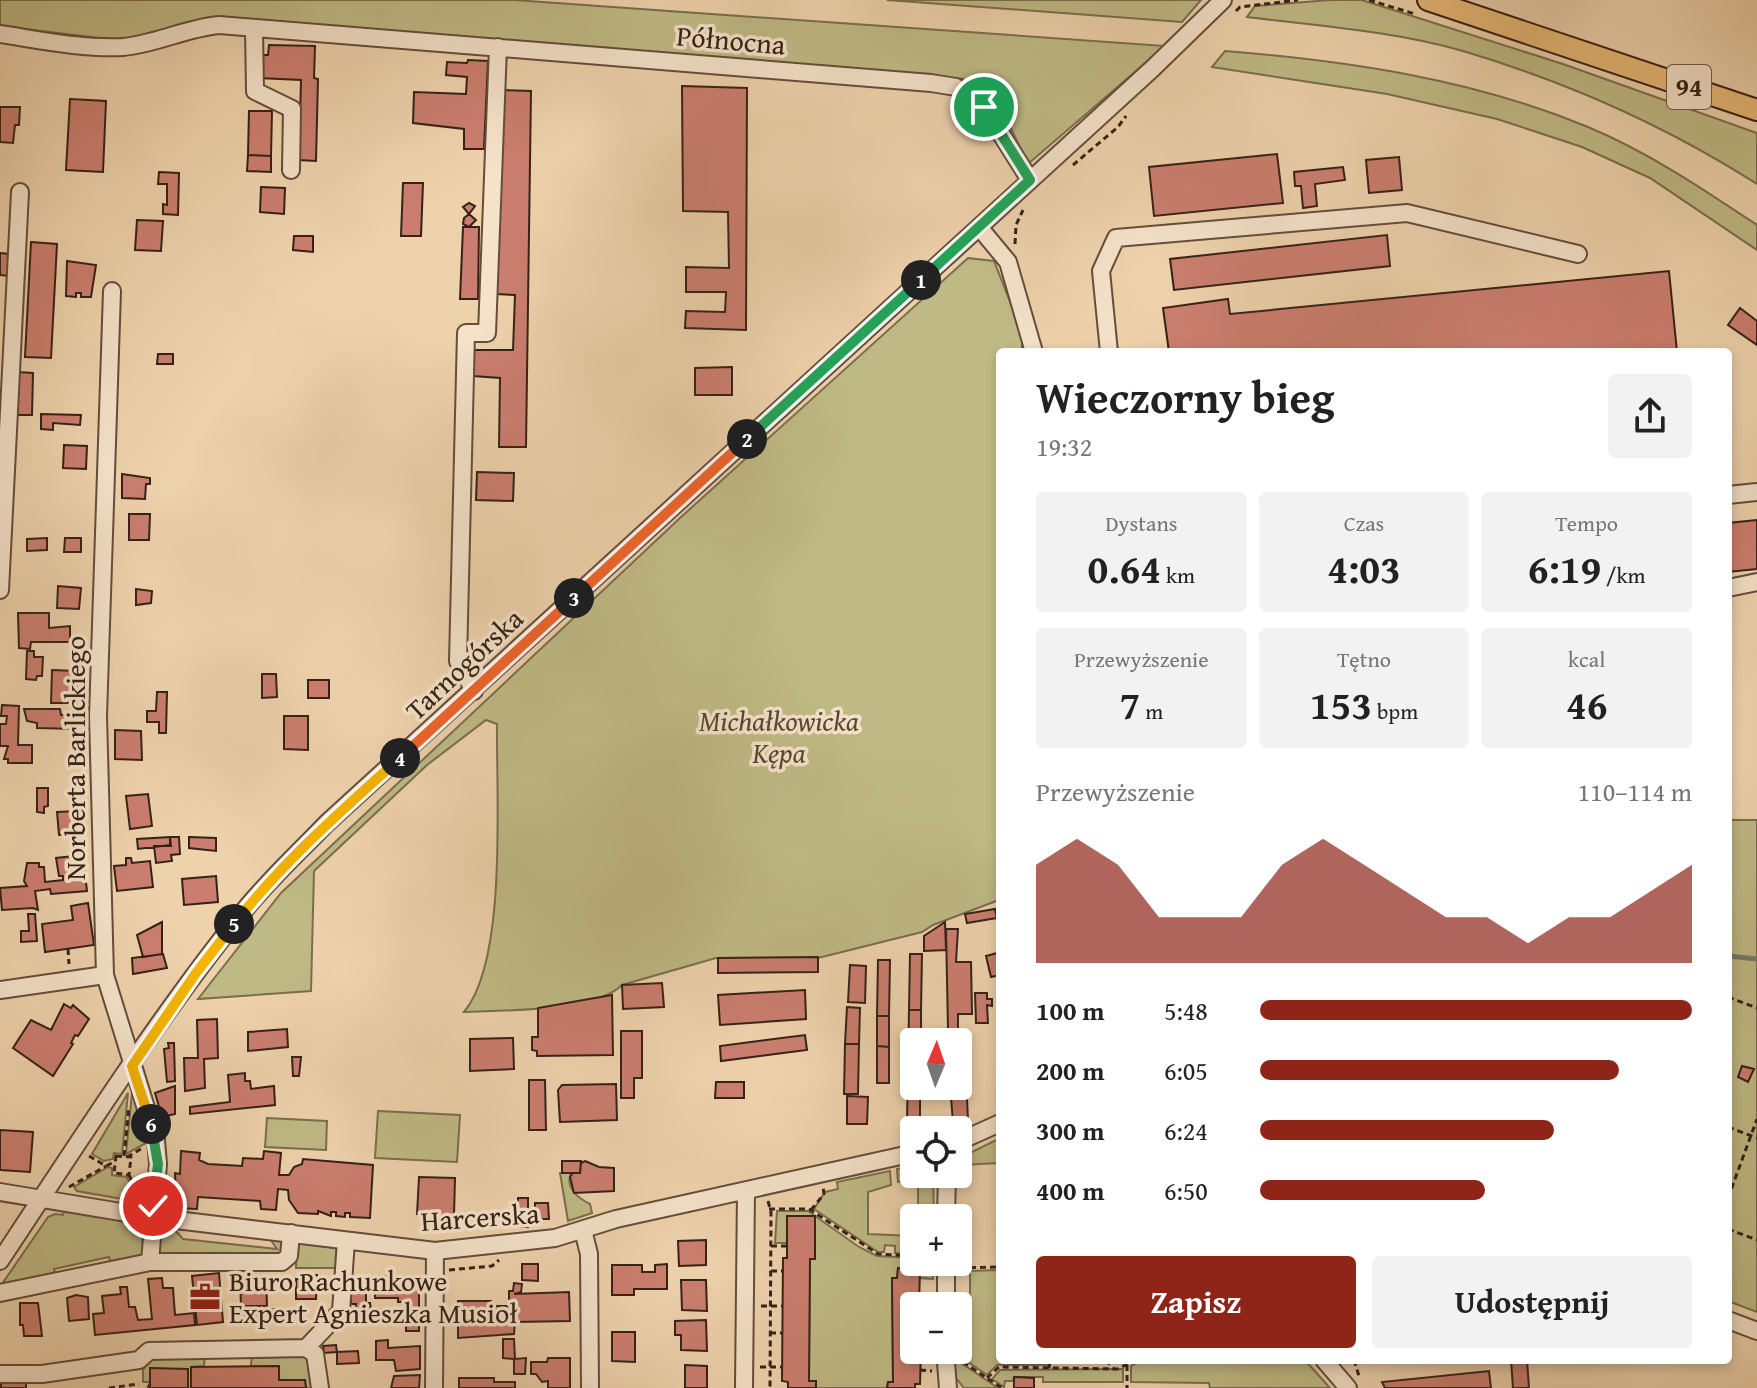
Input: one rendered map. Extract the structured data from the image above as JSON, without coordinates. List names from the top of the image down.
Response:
{
  "streets": {
    "main road": ["94"],
    "street": [
      "Północna",
      "Tarnogórska",
      "Norberta Barlickiego",
      "Harcerska"
    ]
  },
  "crossings": [
    ["Północna", "Tarnogórska"],
    ["Tarnogórska", "Norberta Barlickiego"],
    ["Tarnogórska", "Harcerska"],
    ["Norberta Barlickiego", "Harcerska"]
  ],
  "parks": ["Michałkowicka Kępa"],
  "places": {
    "office": ["Biuro Rachunkowe Expert Agnieszka Musioł"]
  },
  "north": "top",
  "page": {
    "pins": [
      "1",
      "2",
      "3",
      "4",
      "5",
      "6"
    ],
    "heading": ["Wieczorny bieg", "19:32"],
    "stats": [
      ["Dystans", "0.64 km"],
      ["Czas", "4:03"],
      ["Tempo", "6:19 /km"],
      ["Przewyższenie", "7 m"],
      ["Tętno", "153 bpm"],
      ["kcal", "46"]
    ],
    "chart": ["Przewyższenie", "110–114 m"],
    "list": [
      {
        "name": "100 m",
        "note": "5:48"
      },
      {
        "name": "200 m",
        "note": "6:05"
      },
      {
        "name": "300 m",
        "note": "6:24"
      },
      {
        "name": "400 m",
        "note": "6:50"
      }
    ],
    "map_buttons": ["+", "−"],
    "buttons": ["Zapisz", "Udostępnij"]
  }
}
